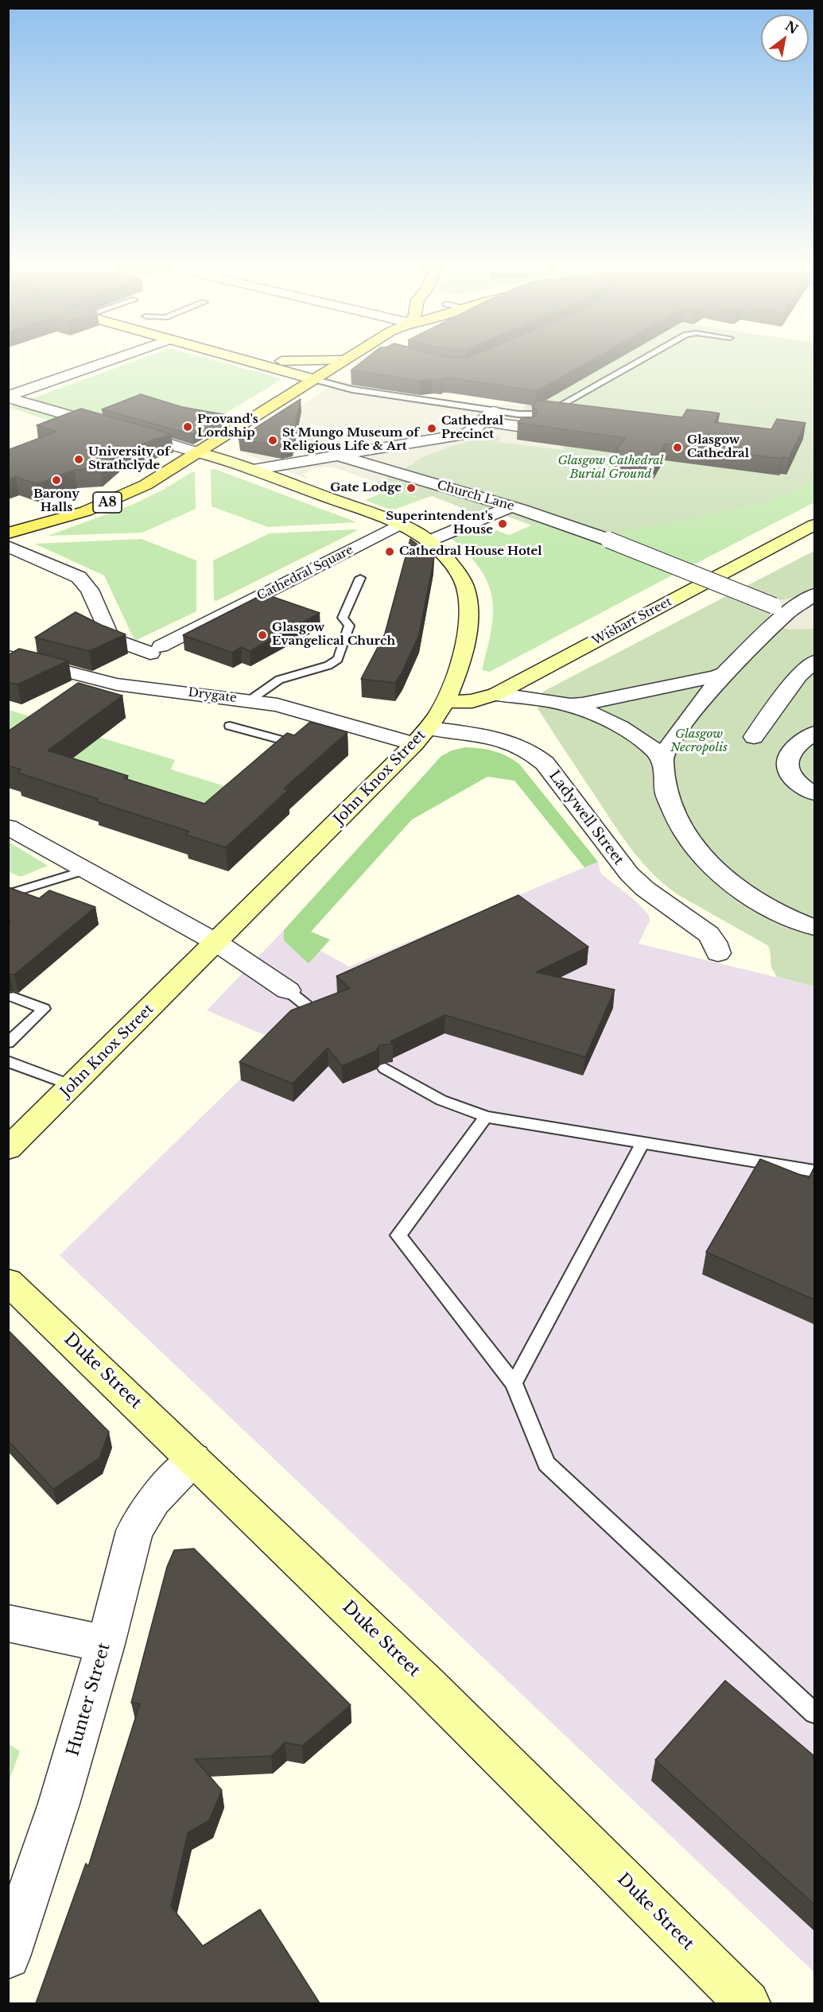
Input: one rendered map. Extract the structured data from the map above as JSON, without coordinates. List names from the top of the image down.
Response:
{
  "streets": {
    "main road": ["A8"],
    "street": [
      "Church Lane",
      "Cathedral Square",
      "Wishart Street",
      "Drygate",
      "John Knox Street",
      "Ladywell Street",
      "Duke Street",
      "Hunter Street"
    ]
  },
  "crossings": [
    ["A8", "John Knox Street"],
    ["Cathedral Square", "John Knox Street"],
    ["Wishart Street", "John Knox Street"],
    ["Drygate", "John Knox Street"],
    ["Drygate", "Ladywell Street"],
    ["John Knox Street", "Ladywell Street"],
    ["Duke Street", "Hunter Street"]
  ],
  "parks": ["Glasgow Cathedral Burial Ground", "Glasgow Necropolis"],
  "places": [
    "Provand's Lordship",
    "Cathedral Precinct",
    "St Mungo Museum of Religious Life & Art",
    "Glasgow Cathedral",
    "University of Strathclyde",
    "Barony Halls",
    "Gate Lodge",
    "Superintendent's House",
    "Cathedral House Hotel",
    "Glasgow Evangelical Church"
  ],
  "north": "top right"
}
